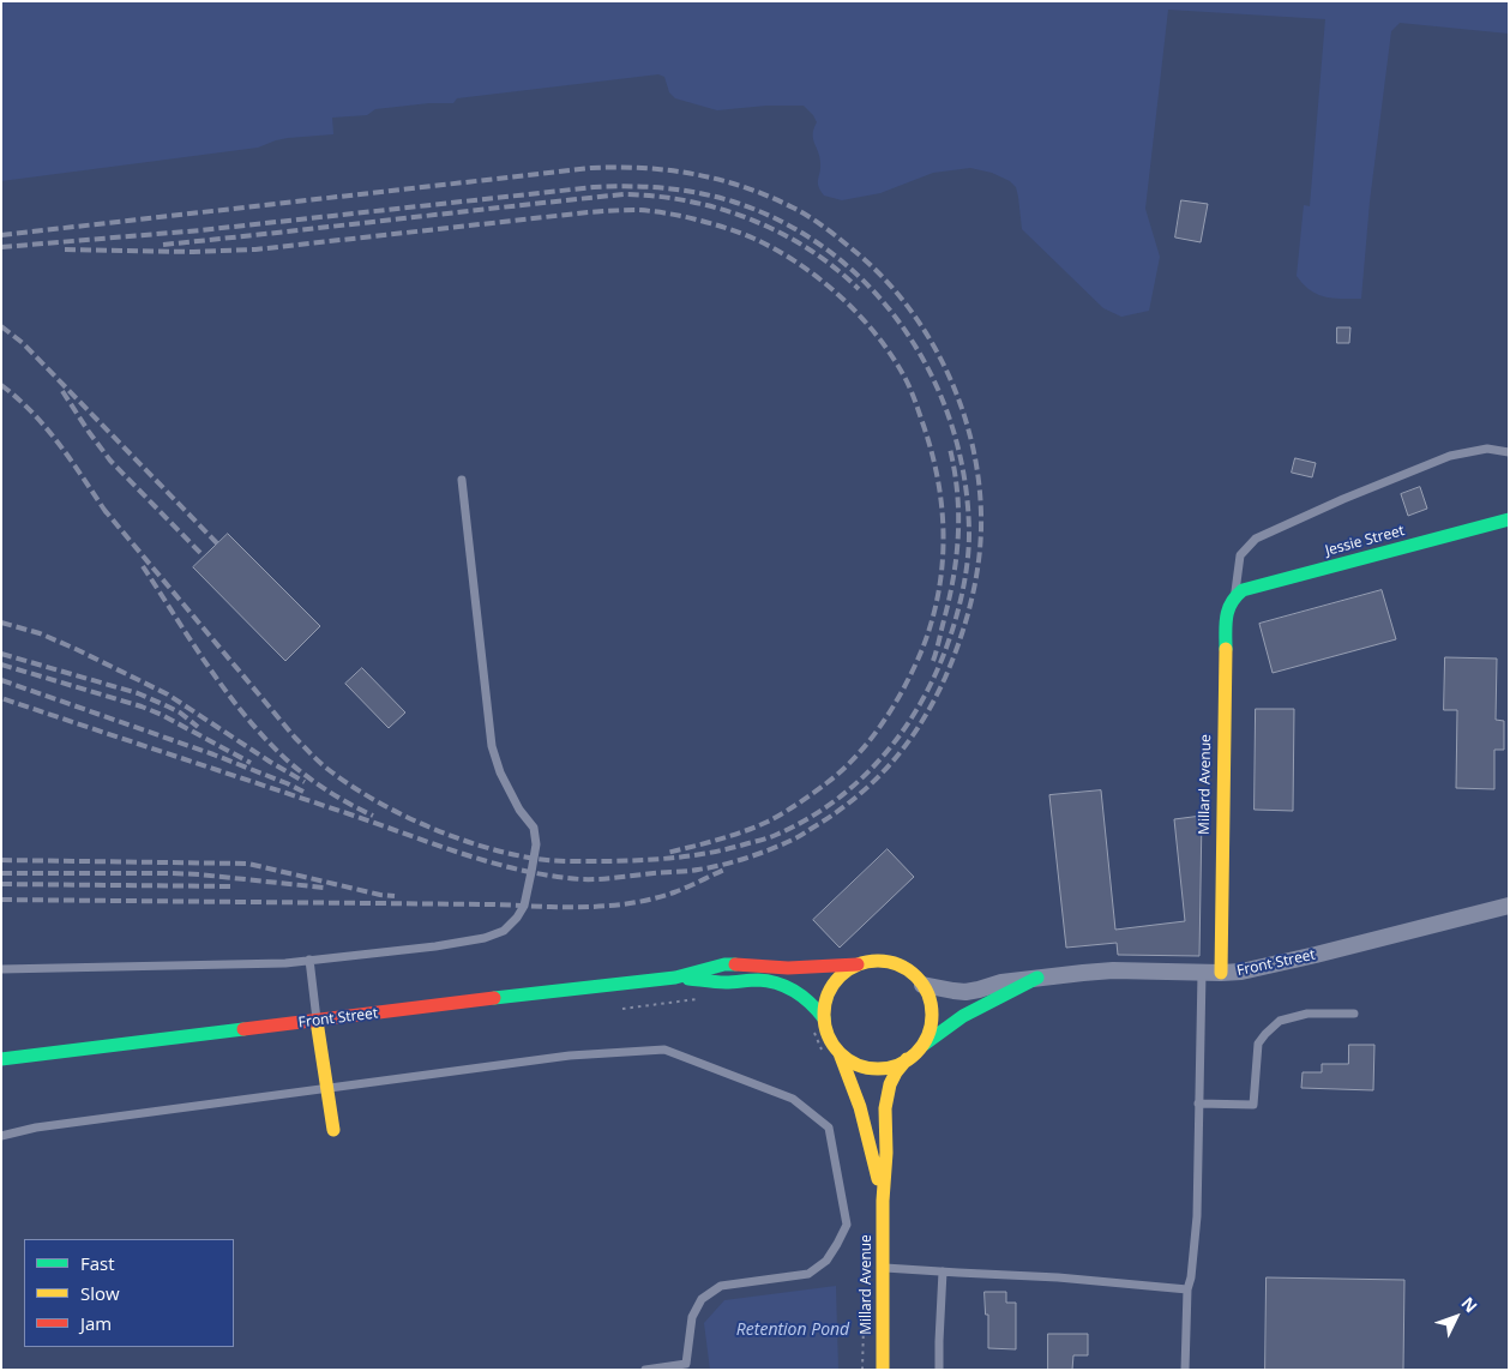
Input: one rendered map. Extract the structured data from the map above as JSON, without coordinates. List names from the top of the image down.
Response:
{
  "streets": {
    "street": ["Jessie Street", "Millard Avenue", "Front Street"]
  },
  "crossings": [
    ["Jessie Street", "Millard Avenue"],
    ["Millard Avenue", "Front Street"]
  ],
  "water": ["Retention Pond"],
  "legend": ["Fast", "Slow", "Jam"],
  "north": "top right"
}
